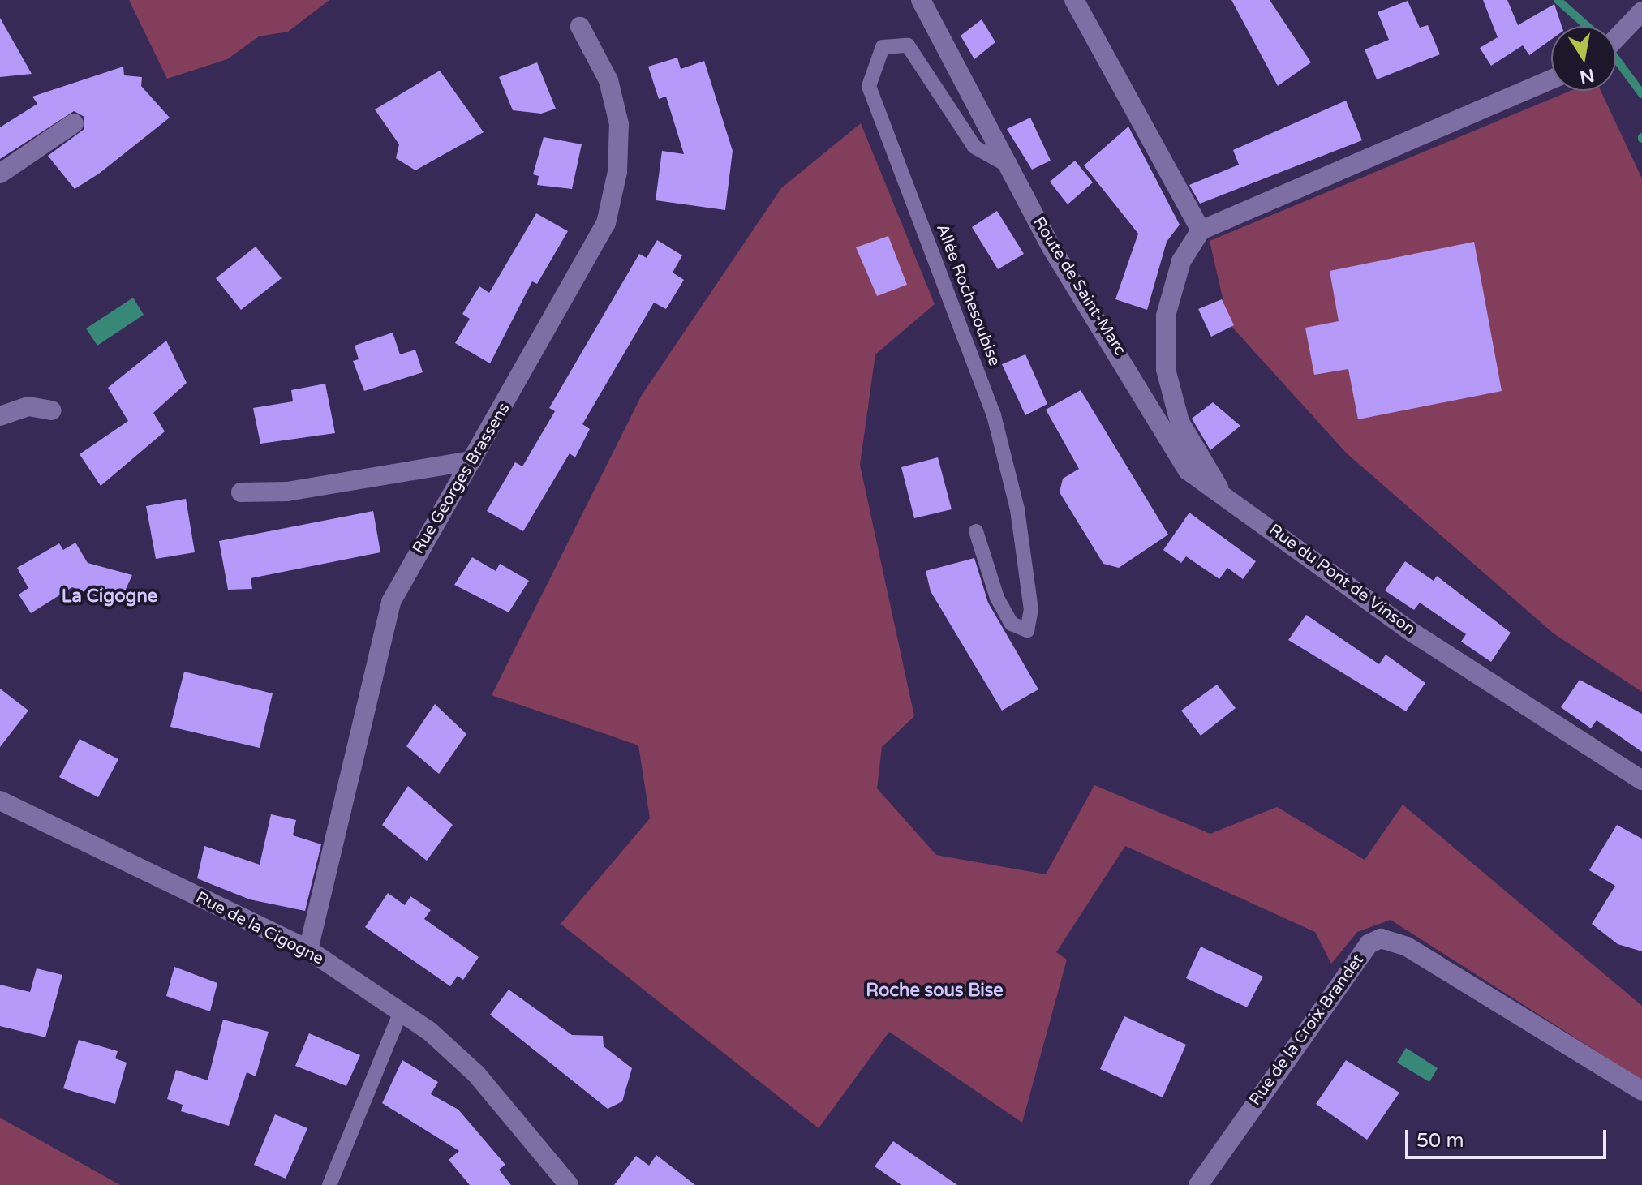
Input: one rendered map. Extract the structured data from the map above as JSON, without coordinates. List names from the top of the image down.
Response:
{
  "streets": {
    "street": [
      "Route de Saint-Marc",
      "Rue Georges Brassens",
      "Rue du Pont de Vinson",
      "Rue de la Cigogne",
      "Rue de la Croix Brandet"
    ],
    "lane": ["Allée Rochesoubise"]
  },
  "crossings": [
    ["Route de Saint-Marc", "Allée Rochesoubise"],
    ["Route de Saint-Marc", "Rue du Pont de Vinson"],
    ["Rue Georges Brassens", "Rue de la Cigogne"]
  ],
  "districts": ["La Cigogne", "Roche sous Bise"],
  "scale_bar": "50 m",
  "north": "bottom"
}
